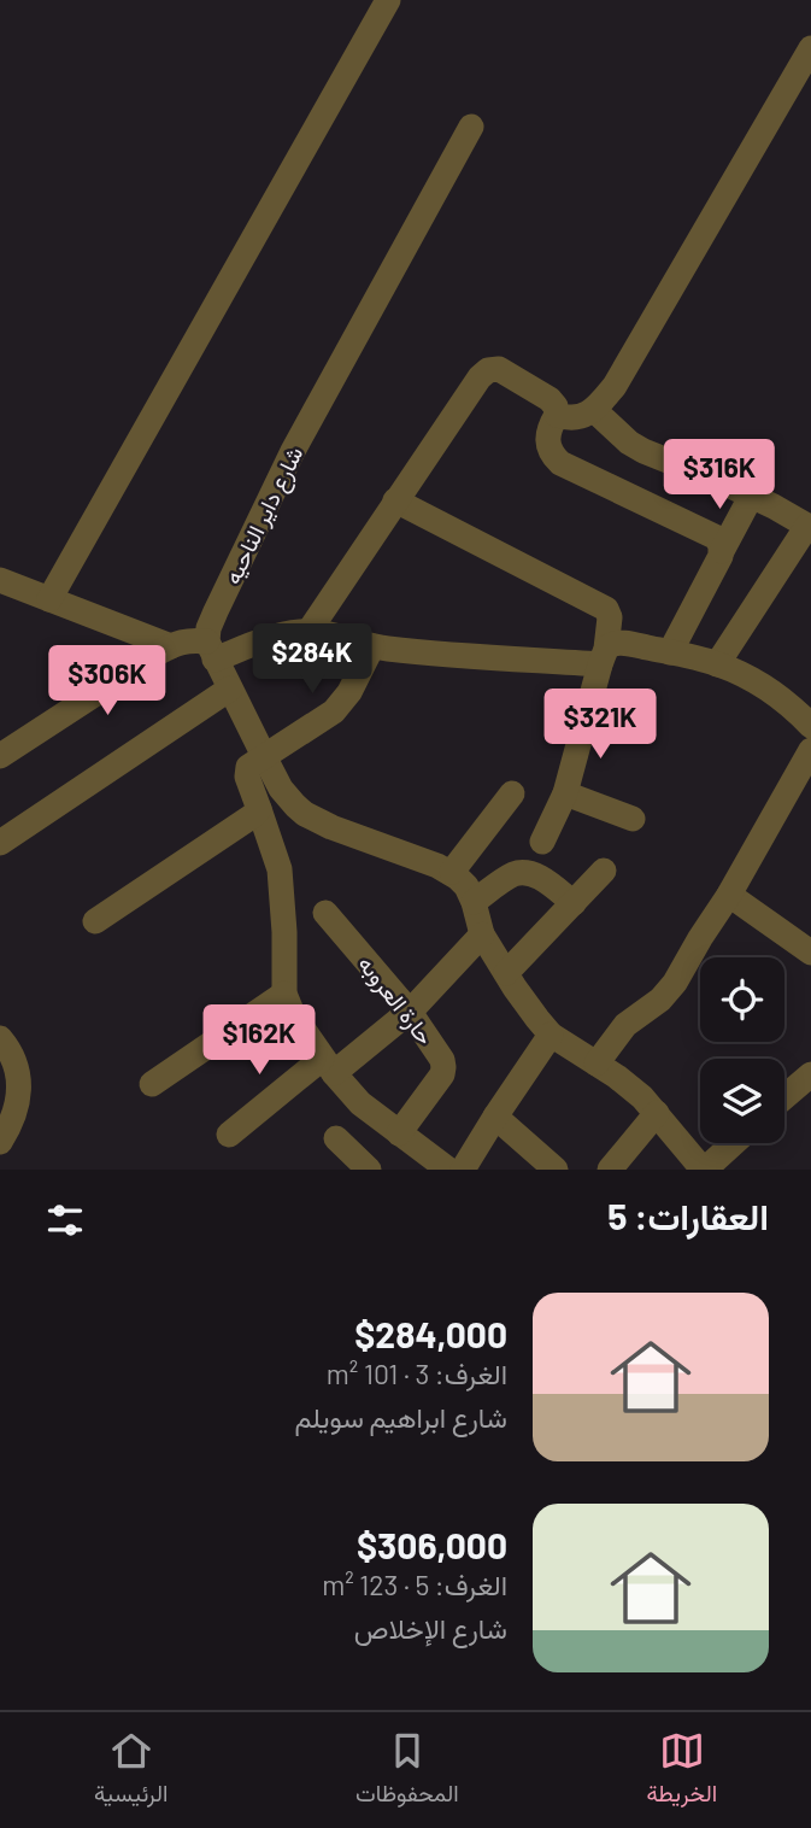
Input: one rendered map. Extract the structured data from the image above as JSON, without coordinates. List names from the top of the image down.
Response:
{
  "streets": {
    "street": ["شارع داير الناحيه", "حارة العروبه"]
  },
  "page": {
    "price": [
      "$316K",
      "$284K",
      "$306K",
      "$321K",
      "$162K"
    ],
    "heading": "العقارات: 5",
    "list": [
      {
        "name": "$284,000",
        "note": "الغرف: 3 · 101 m² · شارع ابراهيم سويلم"
      },
      {
        "name": "$306,000",
        "note": "الغرف: 5 · 123 m² · شارع الإخلاص"
      }
    ],
    "tabs": ["الخريطة", "المحفوظات", "الرئيسية"]
  }
}
